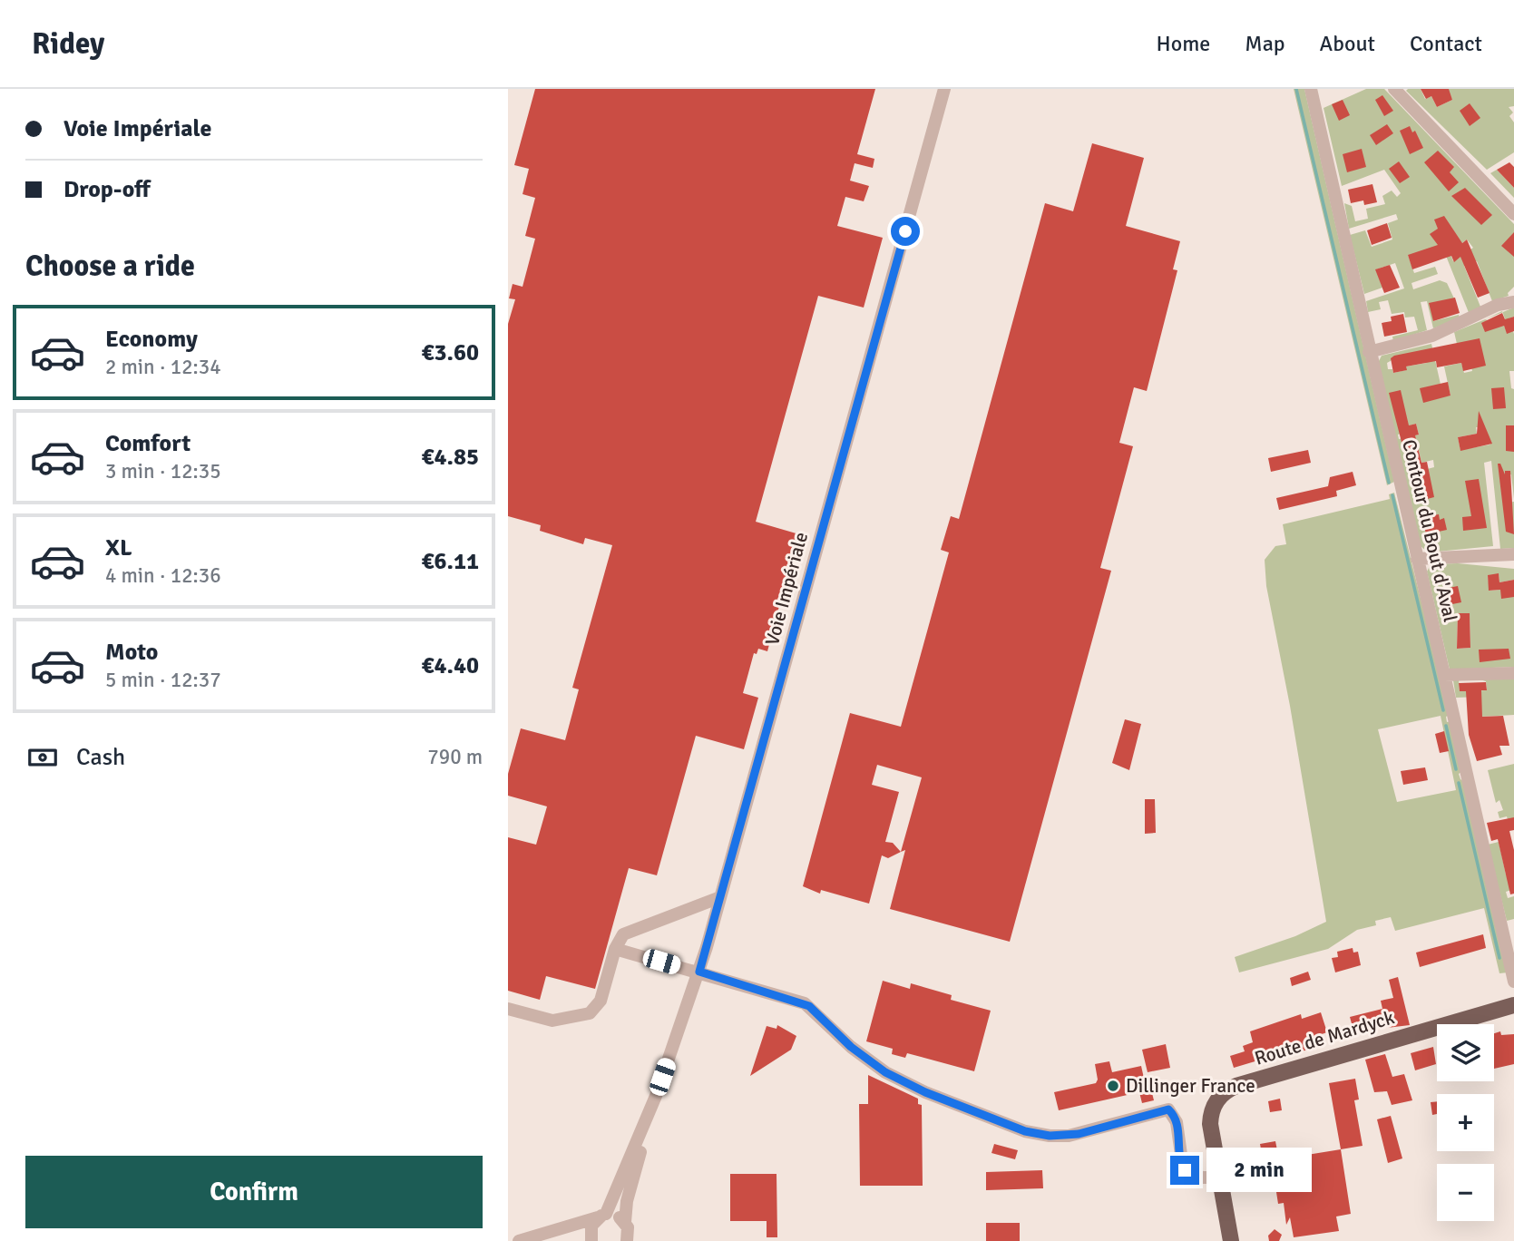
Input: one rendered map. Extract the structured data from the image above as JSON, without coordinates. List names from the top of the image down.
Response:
{
  "streets": {
    "main road": ["Route de Mardyck"],
    "street": ["Contour du Bout d'Aval", "Voie Impériale"]
  },
  "places": ["Dillinger France"],
  "page": {
    "header": "Ridey",
    "nav": [
      "Home",
      "Map",
      "About",
      "Contact"
    ],
    "banner": ["Voie Impériale", "Drop-off"],
    "heading": "Choose a ride",
    "list": [
      {
        "name": "Economy",
        "note": "2 min · 12:34",
        "value": "€3.60"
      },
      {
        "name": "Comfort",
        "note": "3 min · 12:35",
        "value": "€4.85"
      },
      {
        "name": "XL",
        "note": "4 min · 12:36",
        "value": "€6.11"
      },
      {
        "name": "Moto",
        "note": "5 min · 12:37",
        "value": "€4.40"
      }
    ],
    "pay": ["Cash", "790 m"],
    "map_buttons": ["+", "−"],
    "buttons": "Confirm",
    "bubble": "2 min"
  }
}
